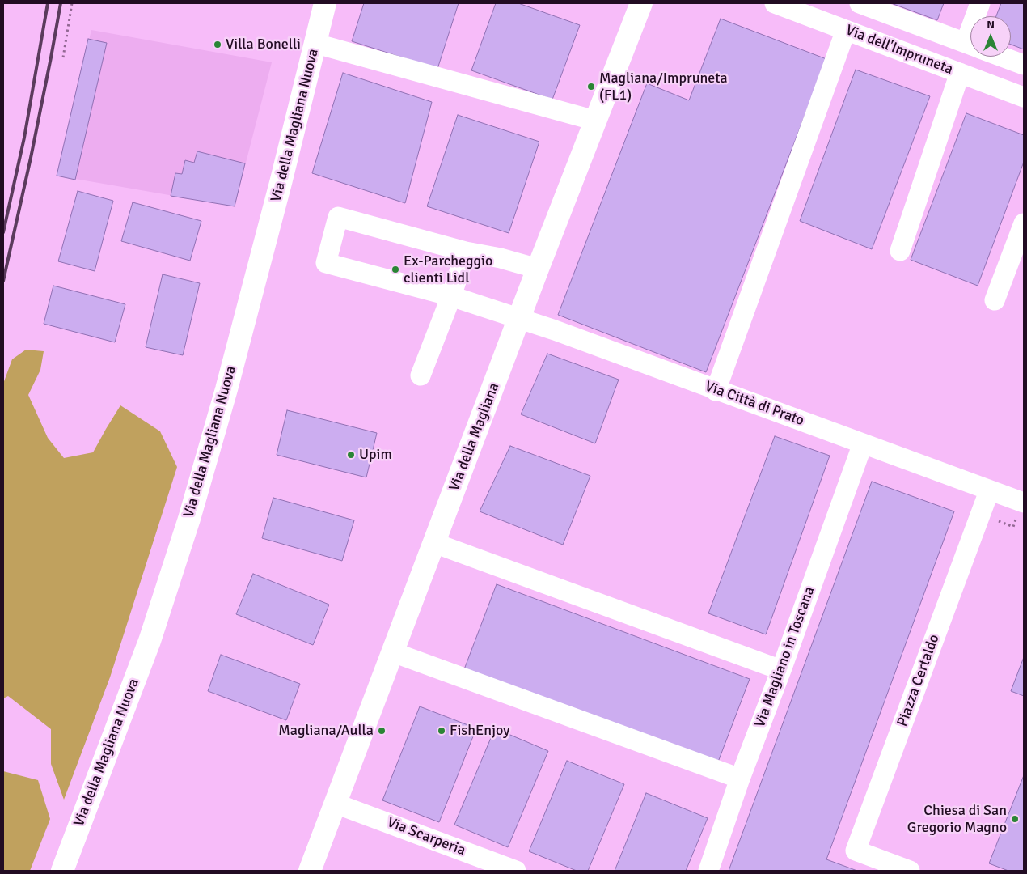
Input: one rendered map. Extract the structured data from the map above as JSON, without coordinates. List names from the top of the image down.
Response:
{
  "streets": {
    "main road": ["Via della Magliana Nuova", "Via della Magliana"],
    "street": [
      "Via dell'Impruneta",
      "Via Città di Prato",
      "Via Magliano in Toscana",
      "Piazza Certaldo",
      "Via Scarperia"
    ]
  },
  "crossings": [
    ["Via Città di Prato", "Via della Magliana"],
    ["Via Città di Prato", "Via Magliano in Toscana"],
    ["Via Città di Prato", "Piazza Certaldo"],
    ["Via della Magliana", "Via Scarperia"]
  ],
  "places": [
    "Villa Bonelli",
    "Magliana/Impruneta (FL1)",
    "Ex-Parcheggio clienti Lidl",
    "Upim",
    "Magliana/Aulla",
    "FishEnjoy",
    "Chiesa di San Gregorio Magno"
  ],
  "north": "top"
}
